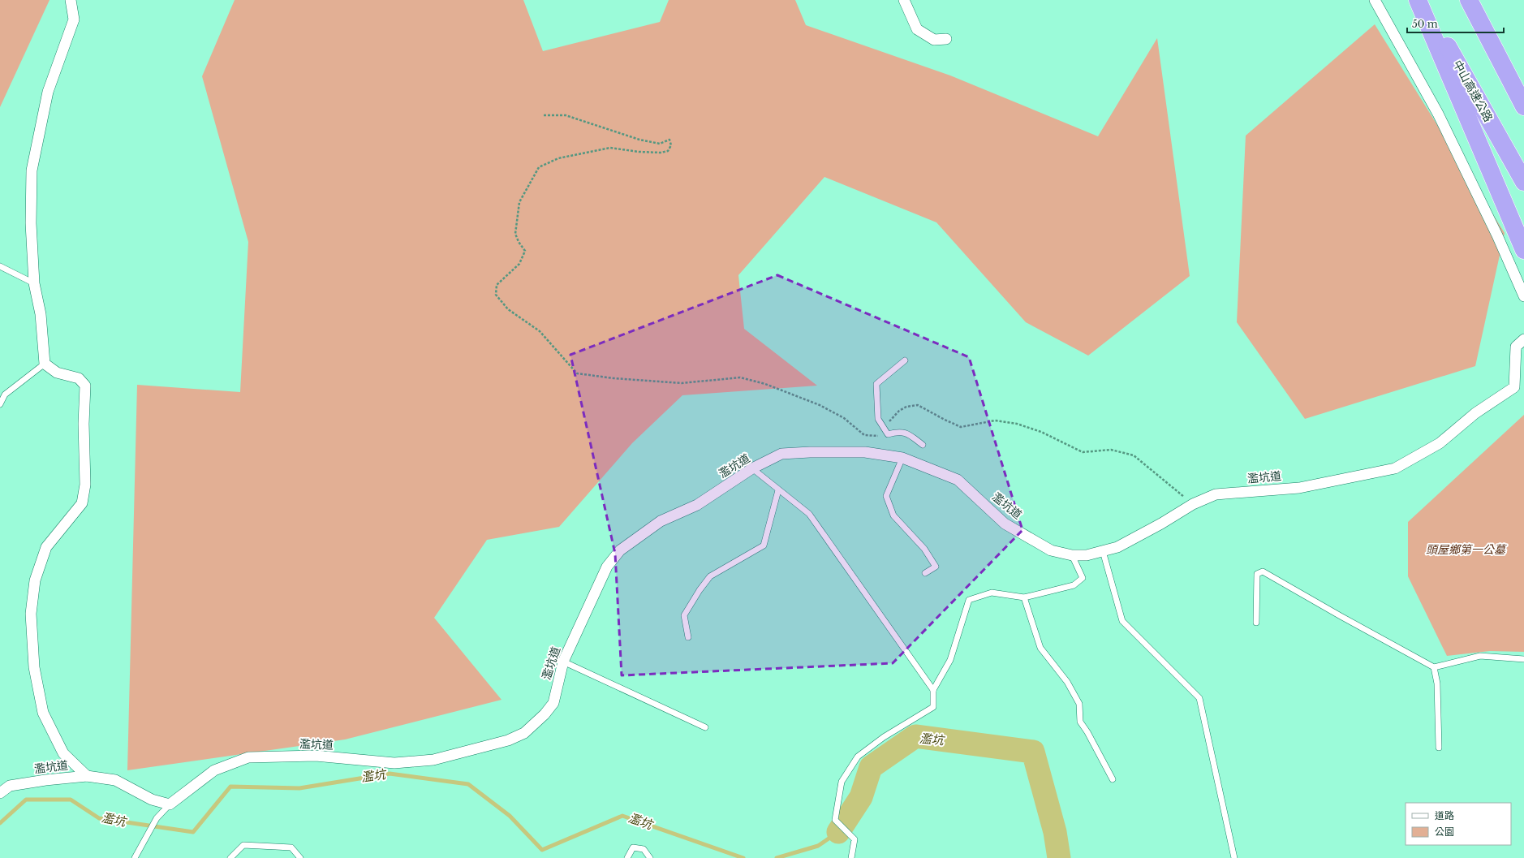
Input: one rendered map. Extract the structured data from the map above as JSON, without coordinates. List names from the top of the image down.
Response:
{
  "streets": {
    "highway": ["中山高速公路"],
    "street": ["濫坑道"]
  },
  "water": ["濫坑"],
  "parks": ["頭屋鄉第一公墓"],
  "legend": ["道路", "公園"],
  "scale_bar": "50 m"
}
